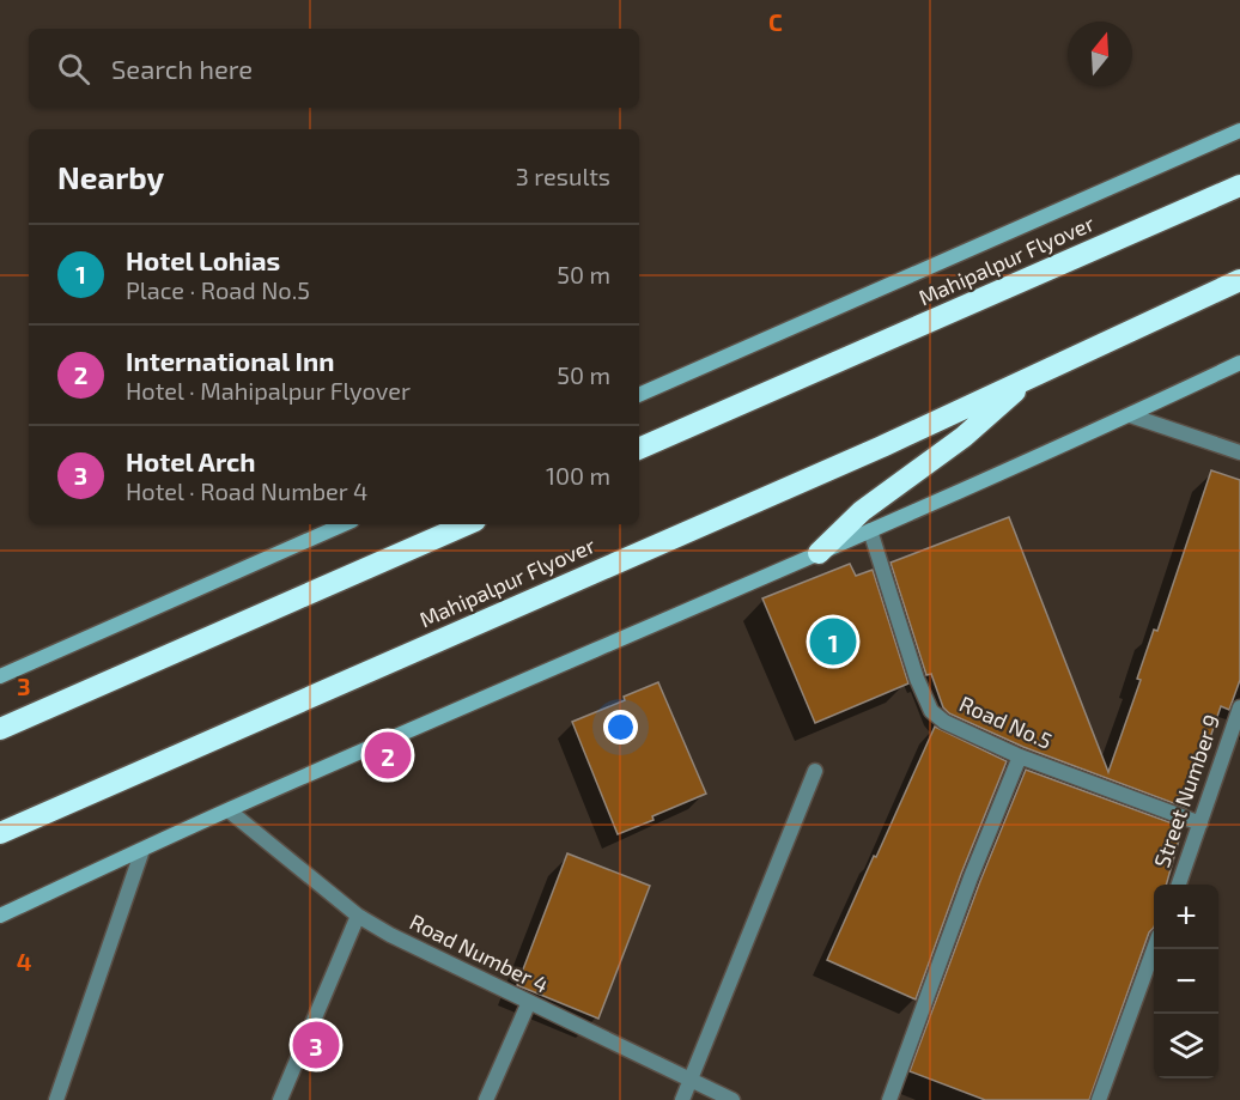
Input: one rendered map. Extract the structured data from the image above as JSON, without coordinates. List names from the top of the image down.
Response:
{
  "streets": {
    "highway": ["Mahipalpur Flyover"],
    "street": ["Road No.5", "Street Number 9", "Road Number 4"]
  },
  "crossings": [
    ["Road No.5", "Street Number 9"]
  ],
  "north": "top",
  "page": {
    "search": "Search here",
    "heading": ["Nearby", "3 results"],
    "list": [
      {
        "mark": "1",
        "name": "Hotel Lohias",
        "note": "Place · Road No.5",
        "value": "50 m"
      },
      {
        "mark": "2",
        "name": "International Inn",
        "note": "Hotel · Mahipalpur Flyover",
        "value": "50 m"
      },
      {
        "mark": "3",
        "name": "Hotel Arch",
        "note": "Hotel · Road Number 4",
        "value": "100 m"
      }
    ],
    "pins": ["1", "2", "3"],
    "map_buttons": ["+", "−"]
  },
  "grid": {
    "columns": ["C"],
    "rows": ["3", "4"]
  }
}
